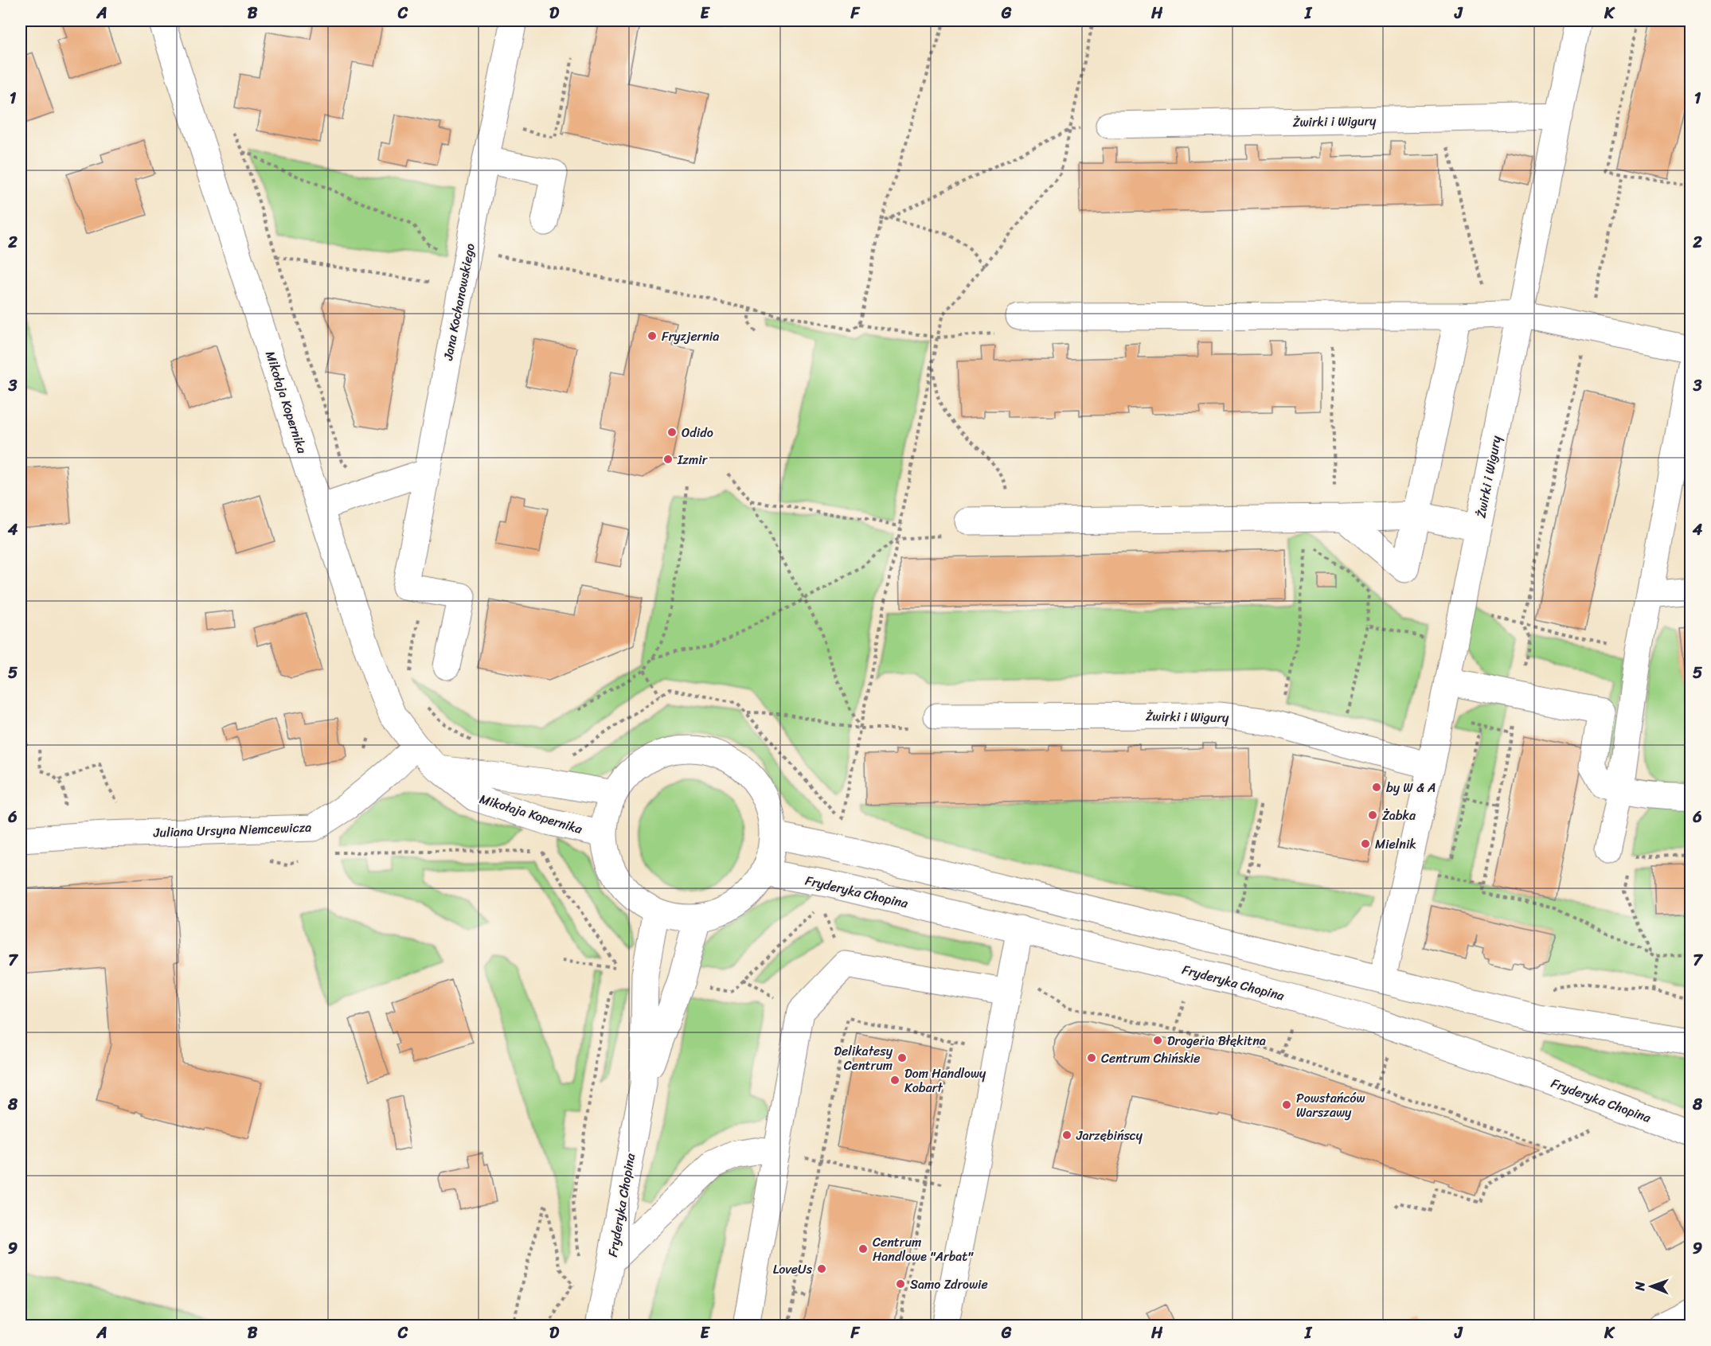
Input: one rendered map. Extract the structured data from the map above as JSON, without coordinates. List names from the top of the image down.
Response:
{
  "streets": {
    "street": [
      "Żwirki i Wigury",
      "Jana Kochanowskiego",
      "Mikołaja Kopernika",
      "Juliana Ursyna Niemcewicza",
      "Fryderyka Chopina"
    ]
  },
  "crossings": [
    ["Mikołaja Kopernika", "Juliana Ursyna Niemcewicza"],
    ["Mikołaja Kopernika", "Fryderyka Chopina"]
  ],
  "places": [
    "Fryzjernia",
    "Odido",
    "Izmir",
    "by W & A",
    "Żabka",
    "Mielnik",
    "Drogeria Błękitna",
    "Delikatesy Centrum",
    "Centrum Chińskie",
    "Dom Handlowy Kobart",
    "Powstańców Warszawy",
    "Jarzębińscy",
    "Centrum Handlowe \"Arbat\"",
    "LoveUs",
    "Samo Zdrowie"
  ],
  "north": "left",
  "grid": {
    "columns": [
      "A",
      "B",
      "C",
      "D",
      "E",
      "F",
      "G",
      "H",
      "I",
      "J",
      "K"
    ],
    "rows": [
      "1",
      "2",
      "3",
      "4",
      "5",
      "6",
      "7",
      "8",
      "9"
    ]
  }
}
